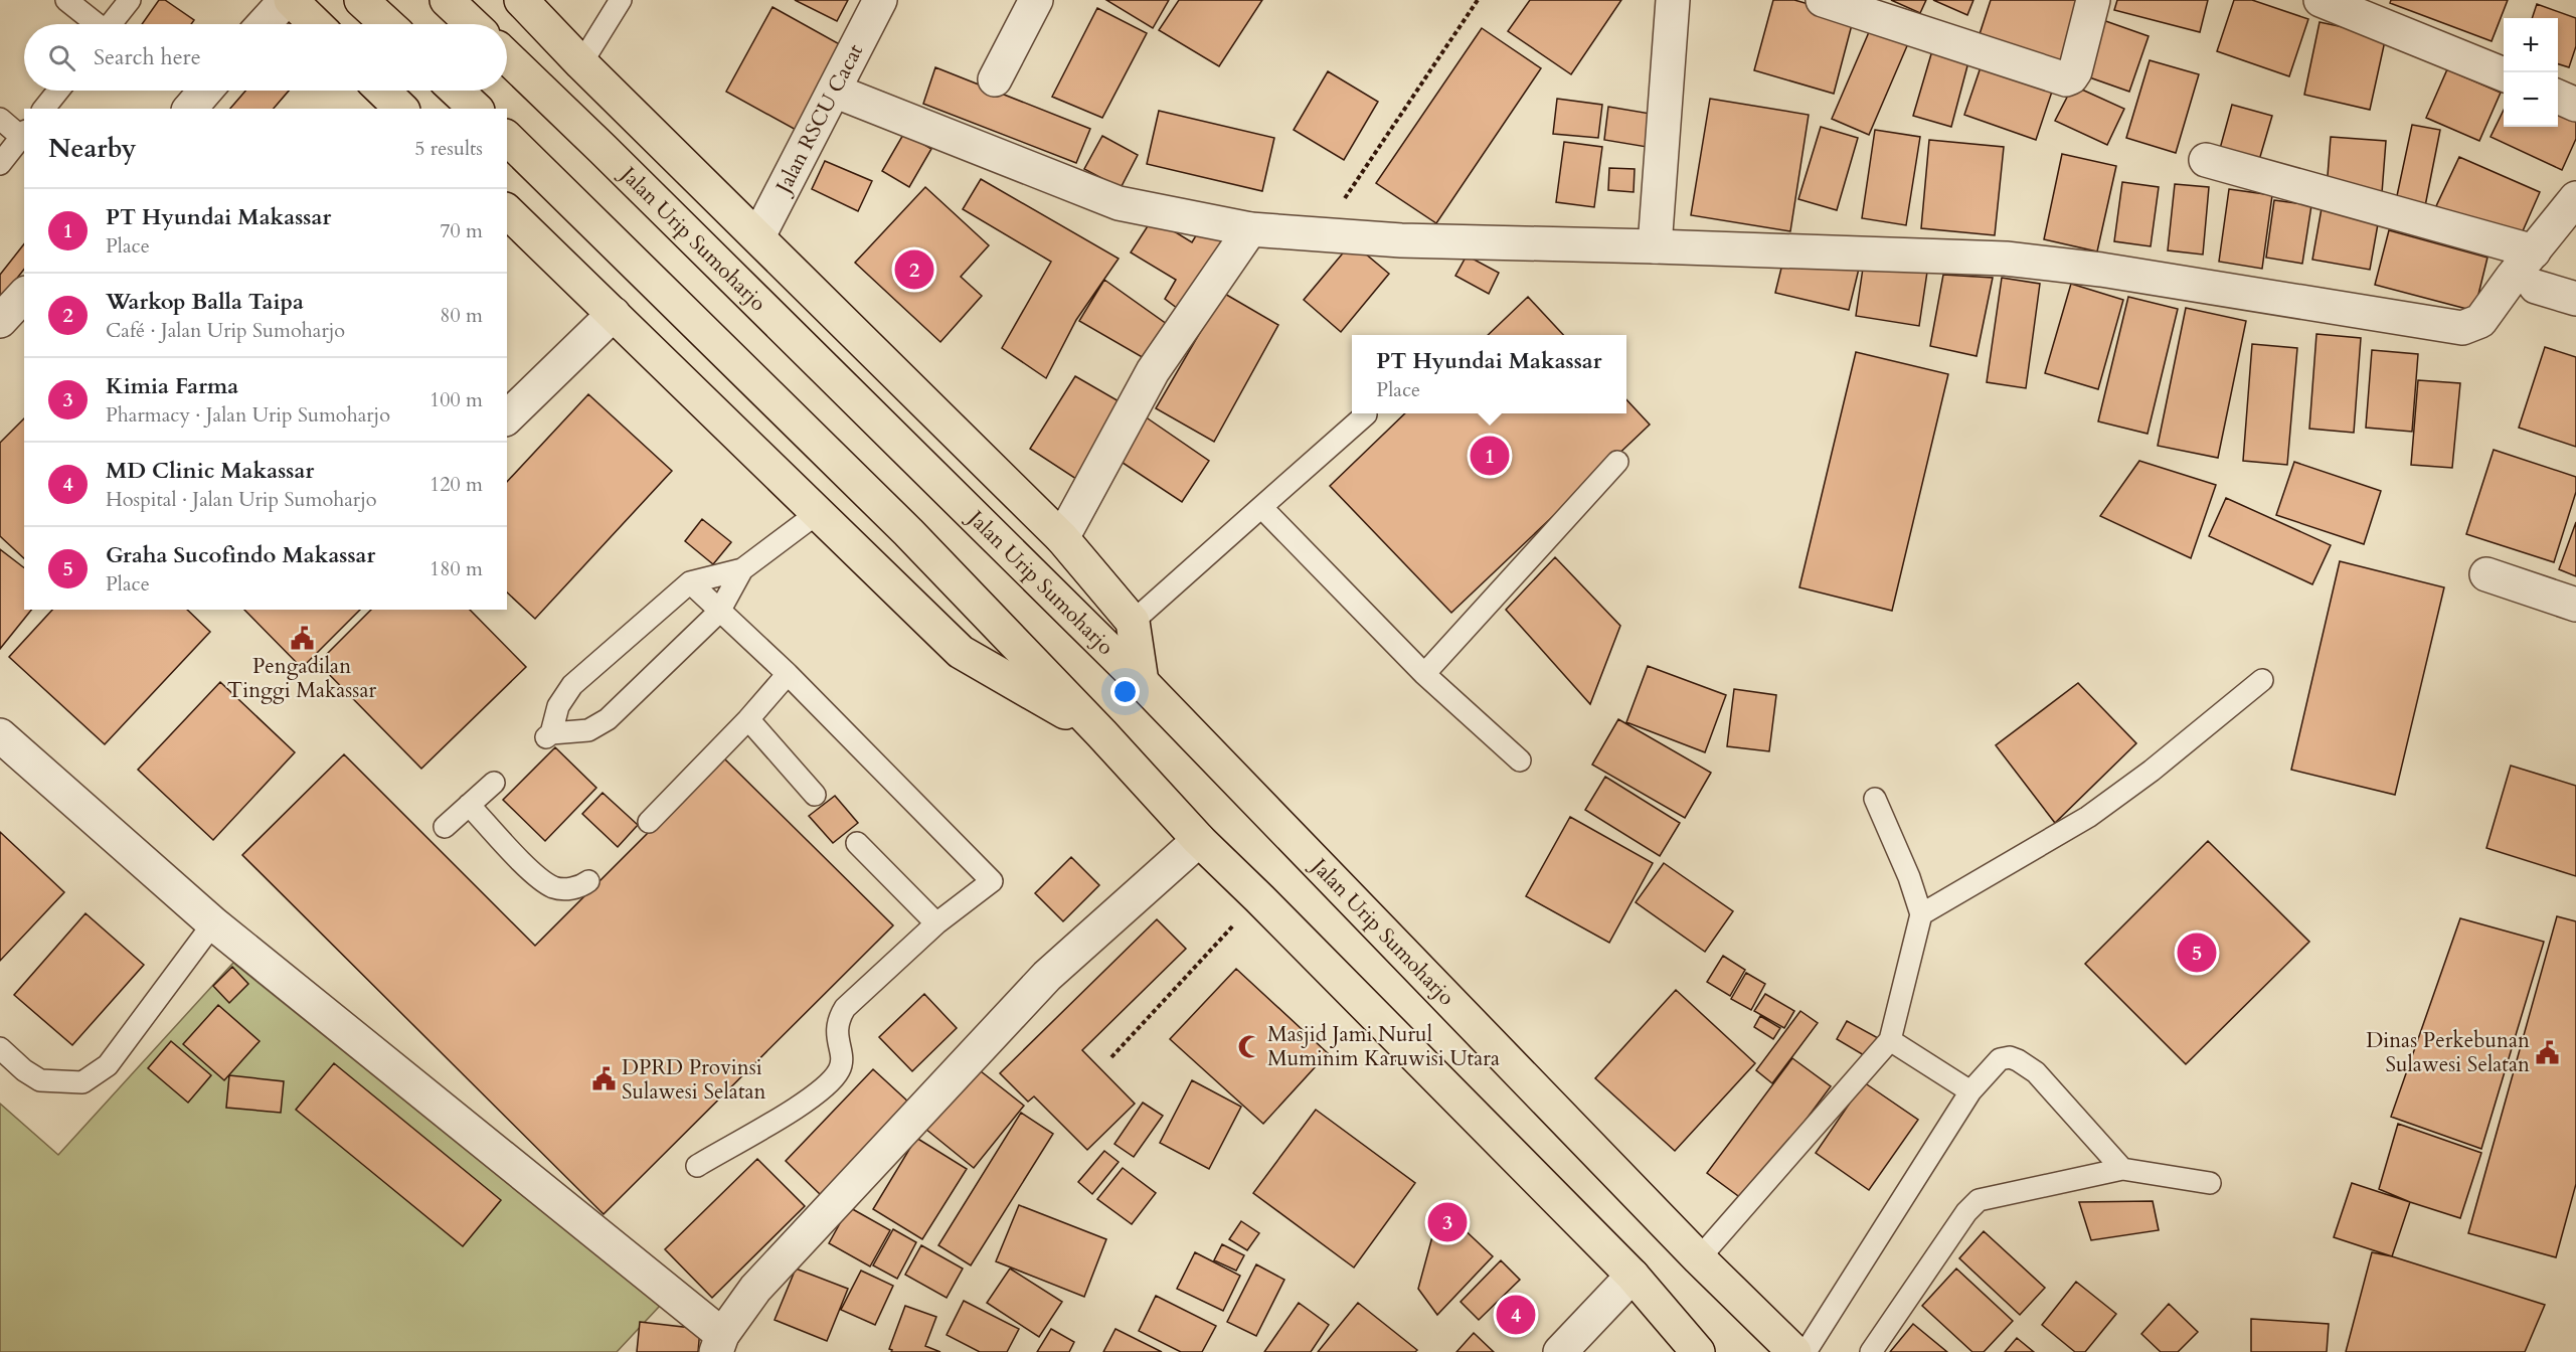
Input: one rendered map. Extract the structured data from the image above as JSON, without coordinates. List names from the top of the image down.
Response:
{
  "streets": {
    "highway": ["Jalan Urip Sumoharjo"],
    "street": ["Jalan RSCU Cacat"]
  },
  "places": {
    "public building": ["Pengadilan Tinggi Makassar", "Dinas Perkebunan Sulawesi Selatan", "DPRD Provinsi Sulawesi Selatan"],
    "mosque": ["Masjid Jami Nurul Muminim Karuwisi Utara"]
  },
  "page": {
    "map_buttons": ["+", "−"],
    "search": "Search here",
    "heading": ["Nearby", "5 results"],
    "list": [
      {
        "mark": "1",
        "name": "PT Hyundai Makassar",
        "note": "Place",
        "value": "70 m"
      },
      {
        "mark": "2",
        "name": "Warkop Balla Taipa",
        "note": "Café · Jalan Urip Sumoharjo",
        "value": "80 m"
      },
      {
        "mark": "3",
        "name": "Kimia Farma",
        "note": "Pharmacy · Jalan Urip Sumoharjo",
        "value": "100 m"
      },
      {
        "mark": "4",
        "name": "MD Clinic Makassar",
        "note": "Hospital · Jalan Urip Sumoharjo",
        "value": "120 m"
      },
      {
        "mark": "5",
        "name": "Graha Sucofindo Makassar",
        "note": "Place",
        "value": "180 m"
      }
    ],
    "pins": [
      "2",
      "1",
      "5",
      "3",
      "4"
    ],
    "popup": ["PT Hyundai Makassar", "Place"]
  }
}
